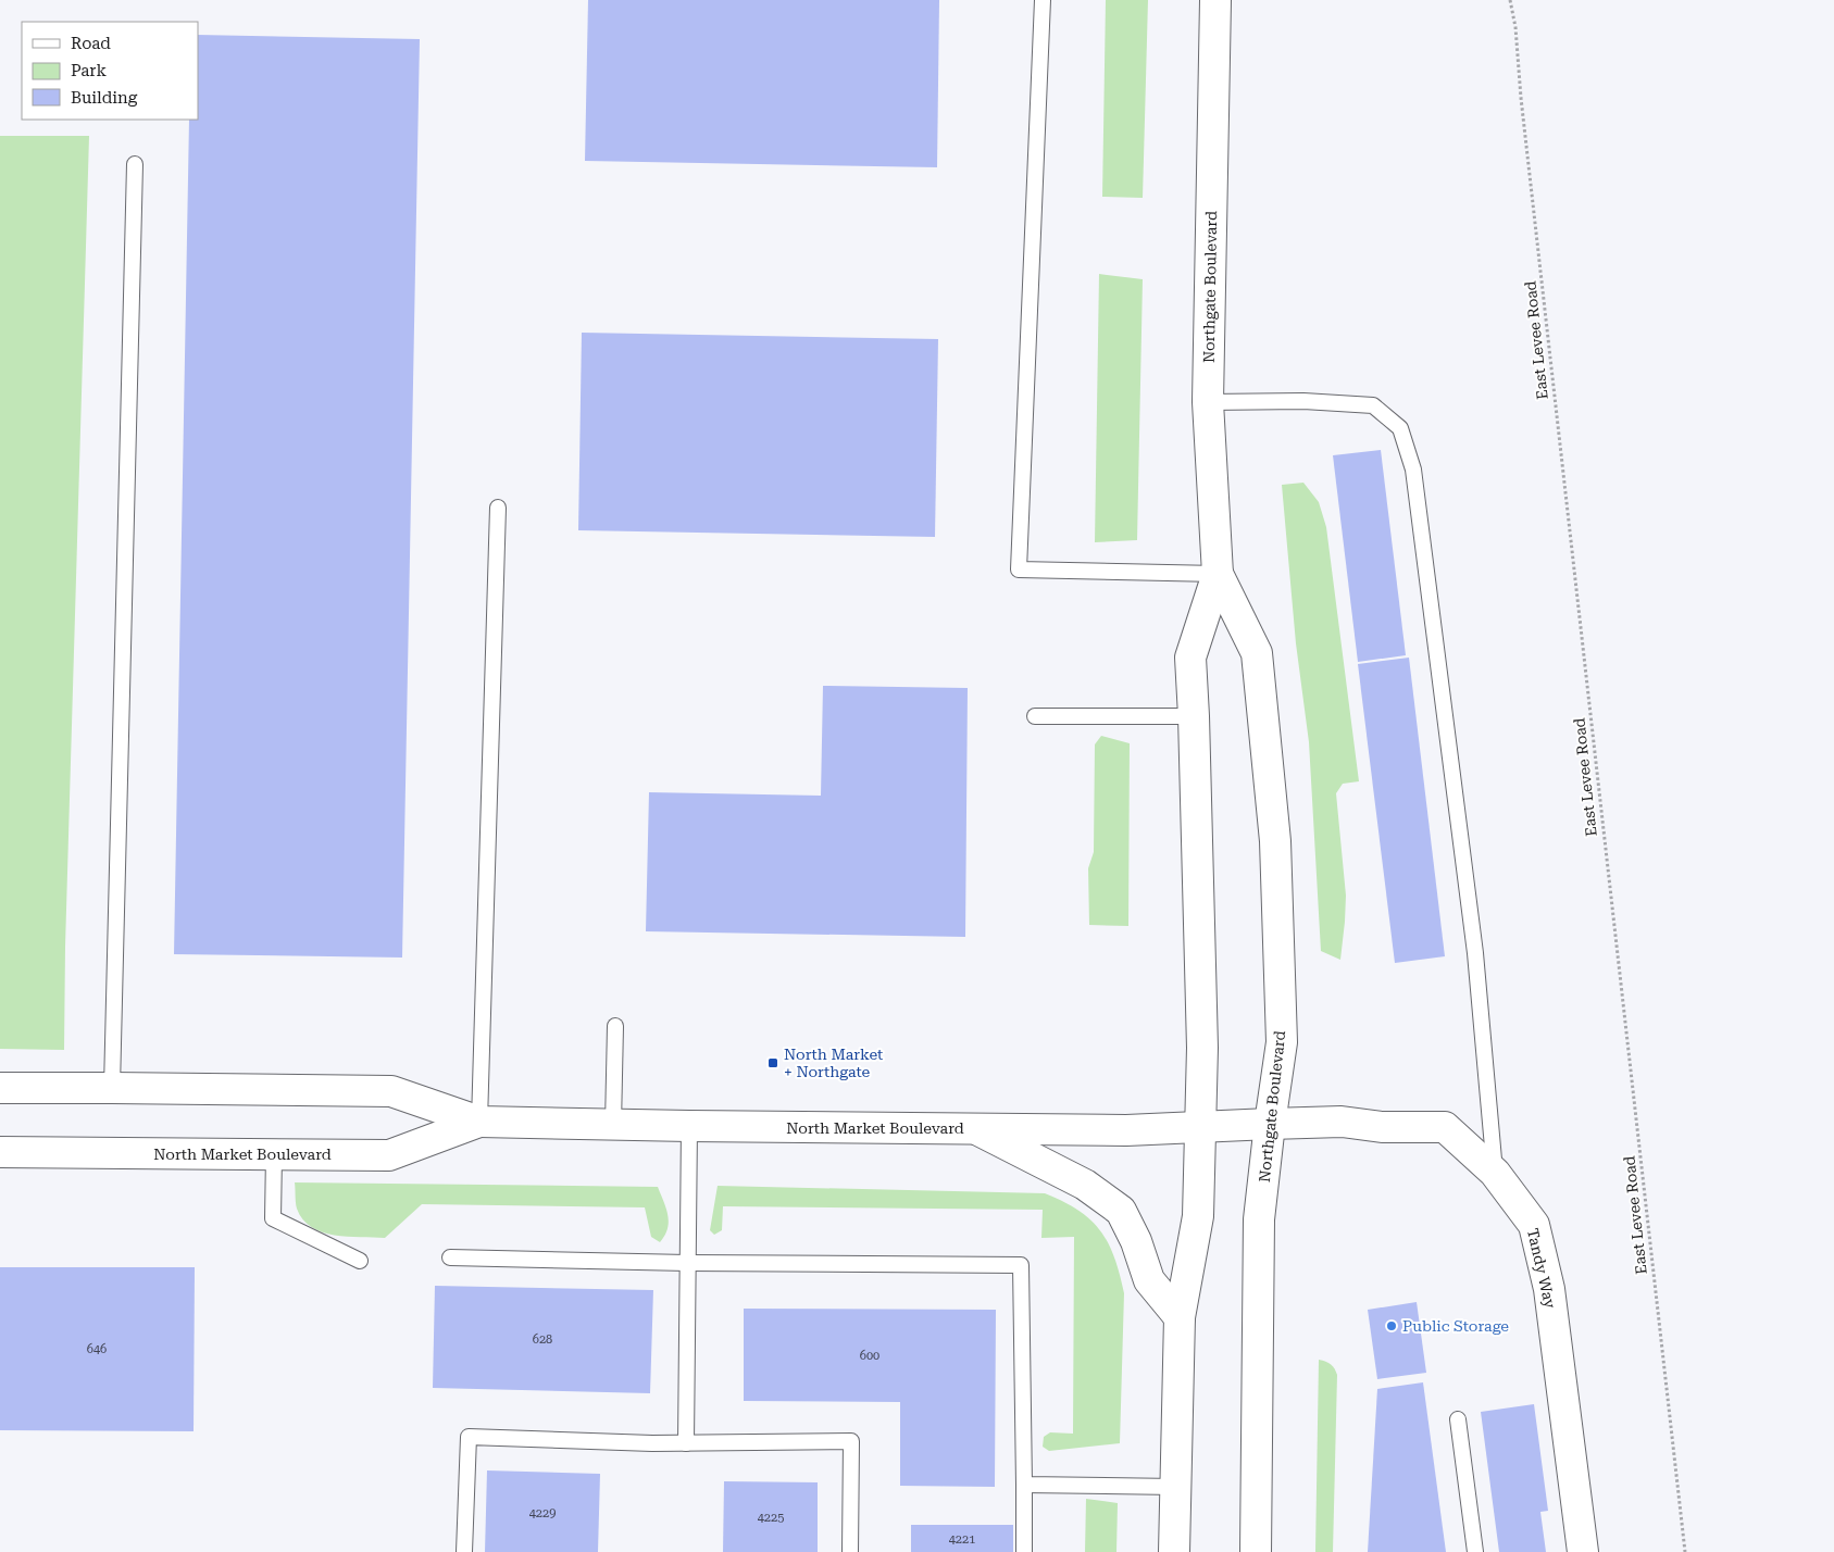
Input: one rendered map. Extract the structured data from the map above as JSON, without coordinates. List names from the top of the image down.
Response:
{
  "streets": {
    "main road": ["Northgate Boulevard", "North Market Boulevard", "Tandy Way"],
    "path": ["East Levee Road"]
  },
  "crossings": [
    ["Northgate Boulevard", "North Market Boulevard"],
    ["Northgate Boulevard", "Tandy Way"],
    ["North Market Boulevard", "Tandy Way"]
  ],
  "places": {
    "transit": ["North Market + Northgate"],
    "other": ["Public Storage"]
  },
  "house_numbers": [
    "628",
    "646",
    "600",
    "4229",
    "4225",
    "4221"
  ],
  "legend": ["Road", "Park", "Building"]
}
